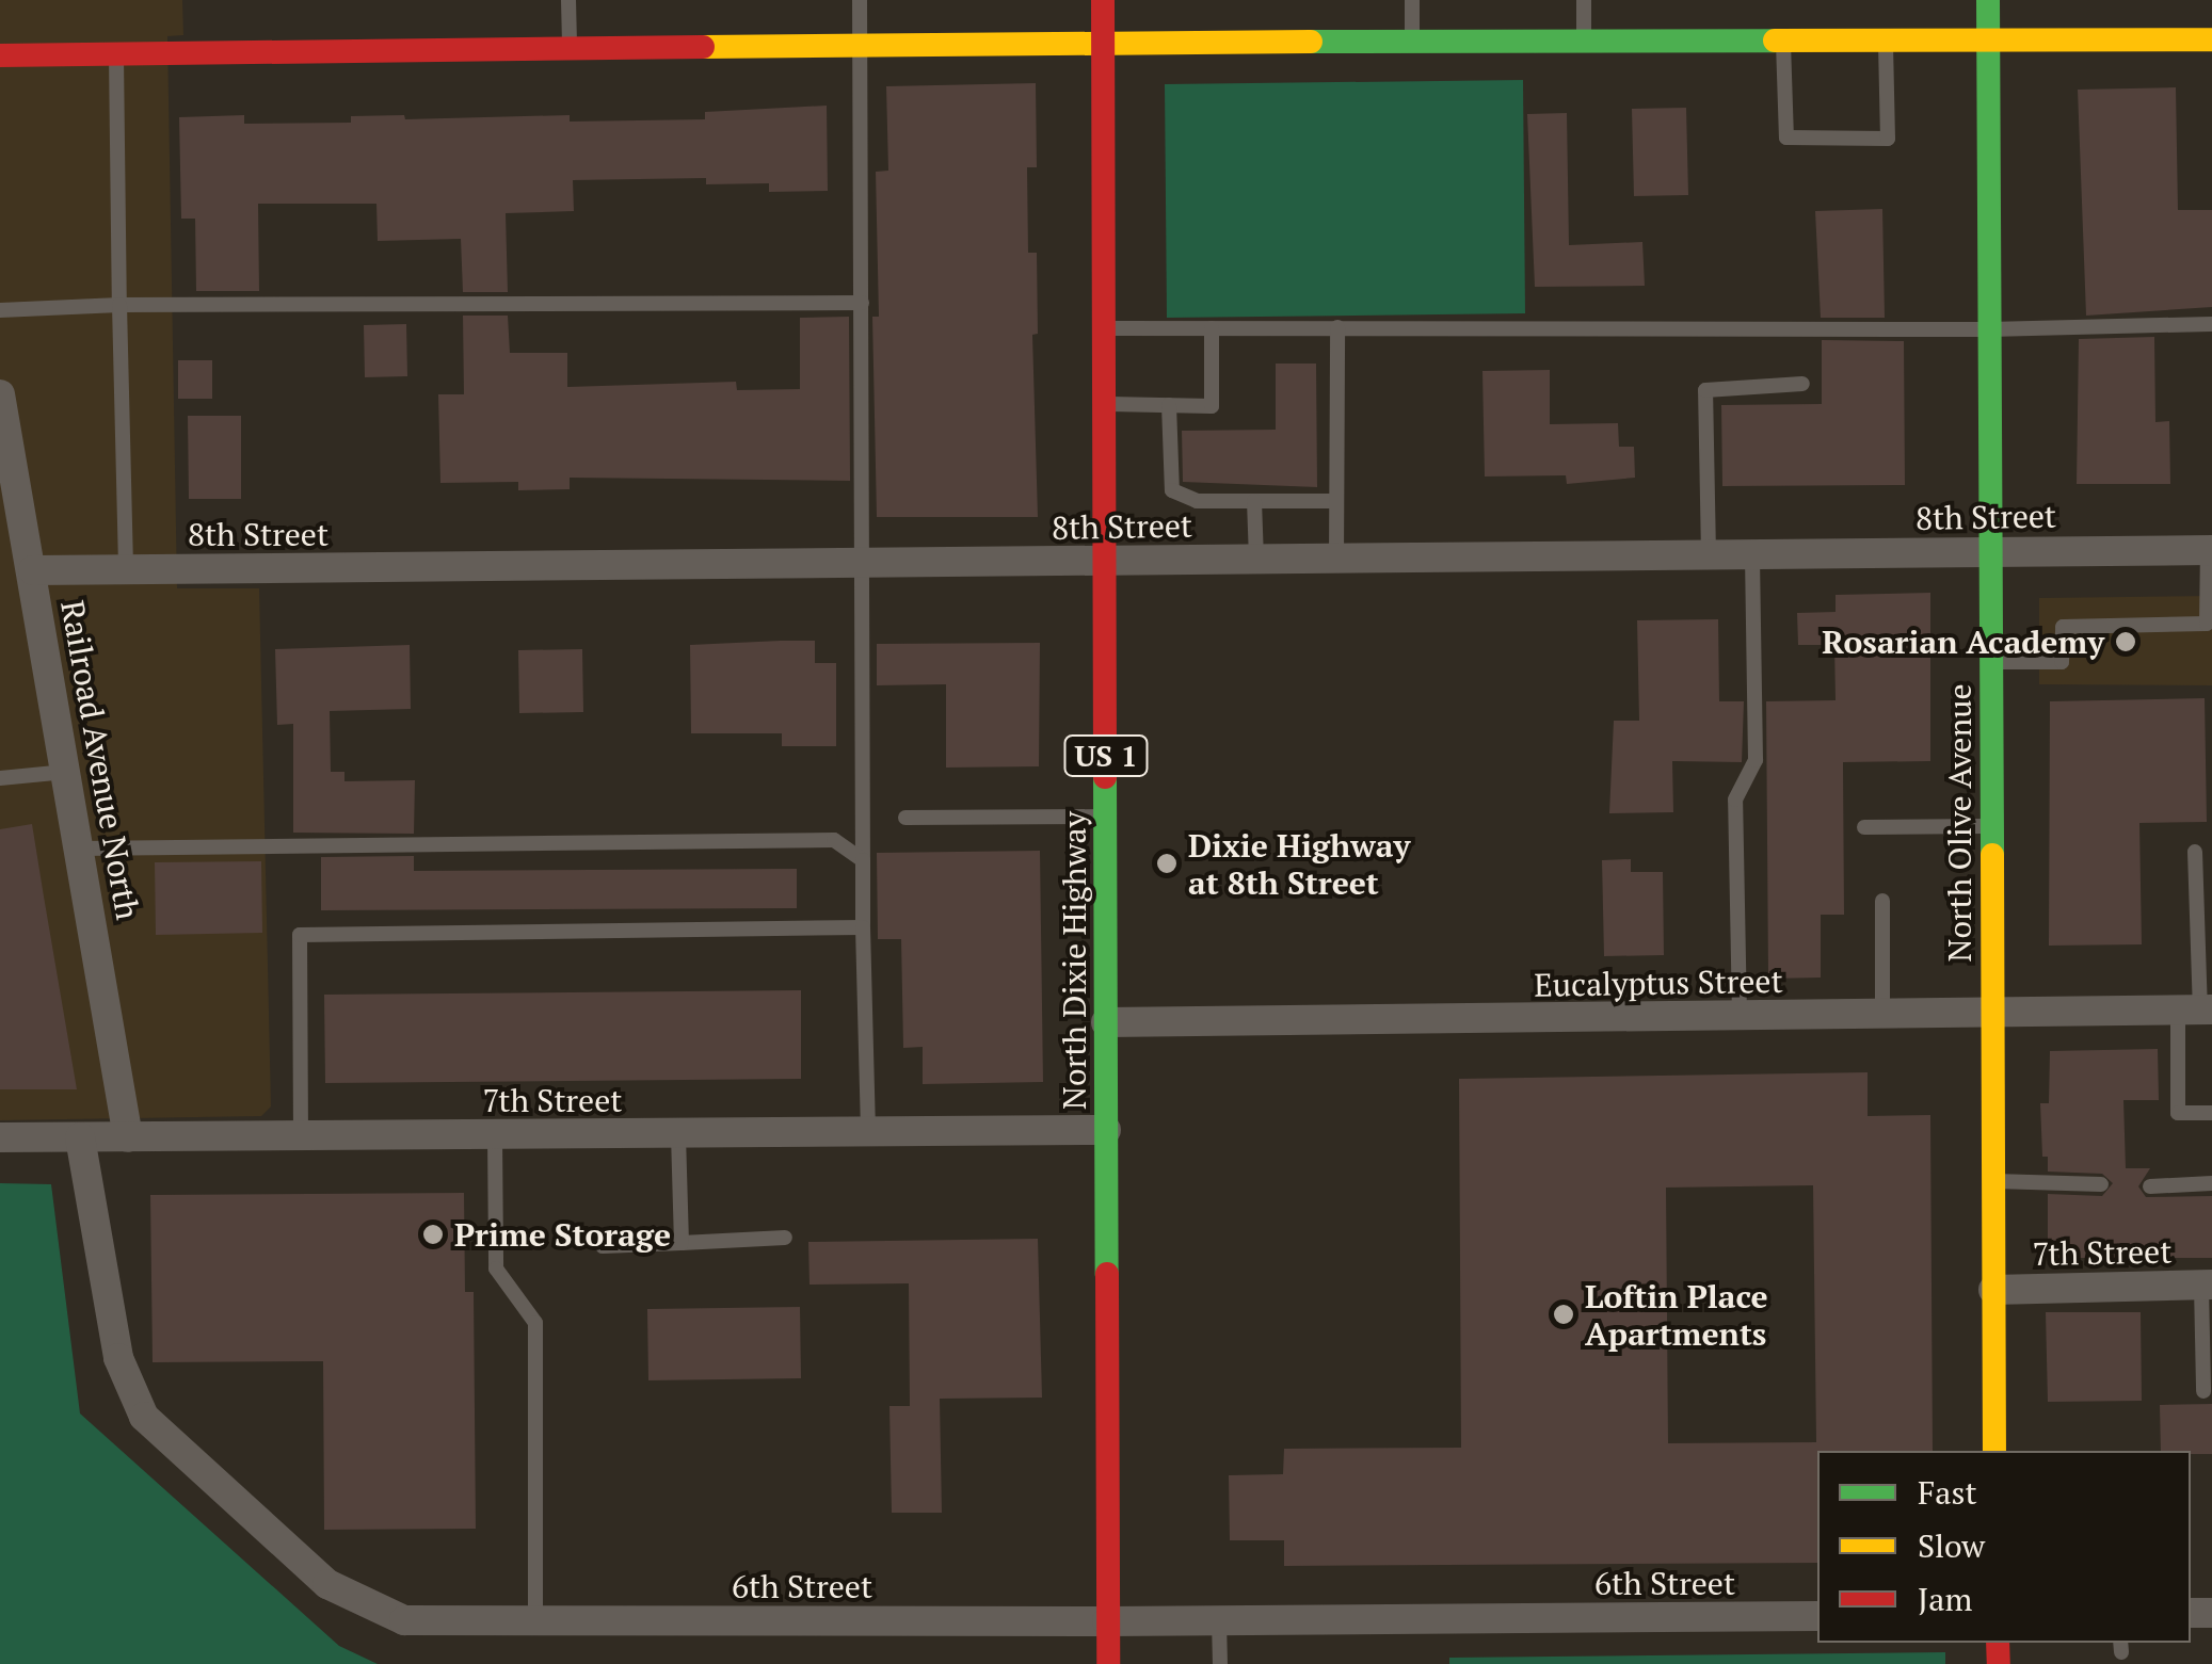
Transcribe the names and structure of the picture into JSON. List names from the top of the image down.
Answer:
{
  "streets": {
    "street": [
      "8th Street",
      "US 1",
      "Railroad Avenue North",
      "North Olive Avenue",
      "North Dixie Highway",
      "Eucalyptus Street",
      "7th Street",
      "6th Street"
    ]
  },
  "crossings": [
    ["8th Street", "Railroad Avenue North"],
    ["8th Street", "North Olive Avenue"],
    ["8th Street", "North Dixie Highway"],
    ["Railroad Avenue North", "7th Street"],
    ["North Olive Avenue", "Eucalyptus Street"],
    ["North Olive Avenue", "7th Street"],
    ["North Dixie Highway", "Eucalyptus Street"],
    ["North Dixie Highway", "7th Street"],
    ["North Dixie Highway", "6th Street"],
    ["7th Street", "6th Street"]
  ],
  "places": [
    "Rosarian Academy",
    "Dixie Highway at 8th Street",
    "Prime Storage",
    "Loftin Place Apartments"
  ],
  "legend": ["Fast", "Slow", "Jam"]
}
